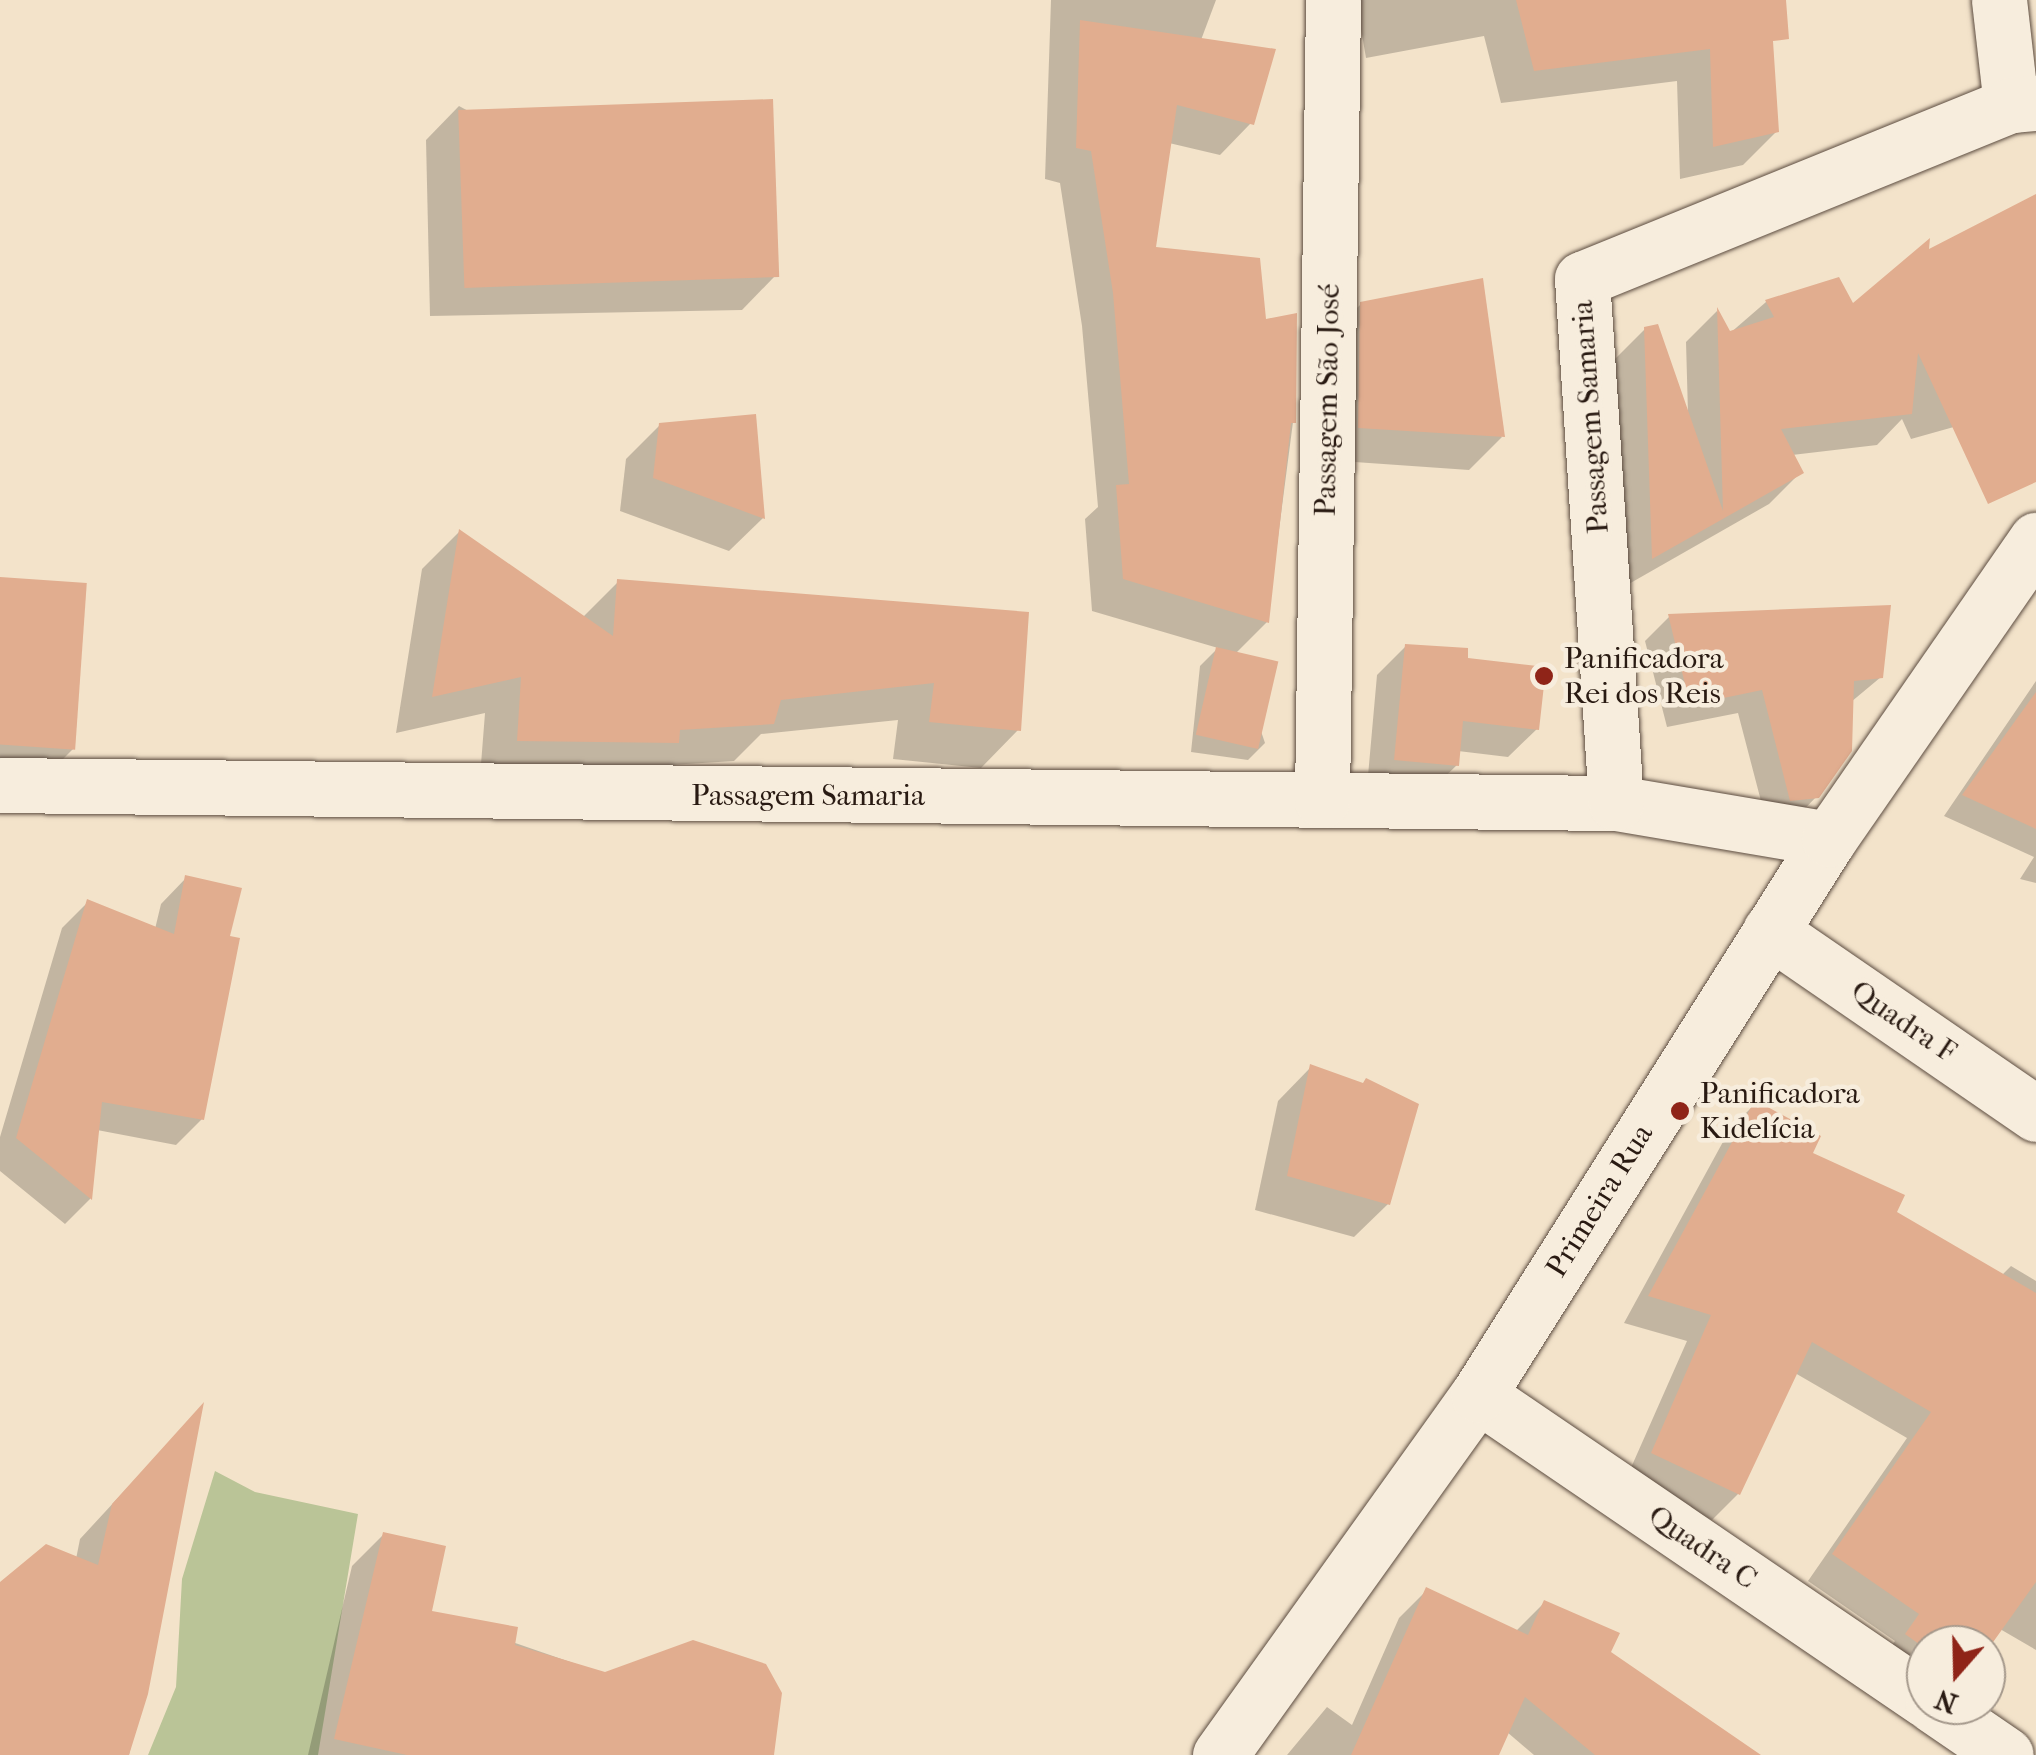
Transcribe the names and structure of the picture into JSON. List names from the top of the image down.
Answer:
{
  "streets": {
    "street": [
      "Passagem São José",
      "Passagem Samaria",
      "Quadra F",
      "Primeira Rua",
      "Quadra C"
    ]
  },
  "crossings": [
    ["Passagem São José", "Passagem Samaria"],
    ["Passagem Samaria", "Primeira Rua"],
    ["Quadra F", "Primeira Rua"],
    ["Primeira Rua", "Quadra C"]
  ],
  "places": ["Panificadora Rei dos Reis", "Panificadora Kidelícia"],
  "north": "bottom"
}
